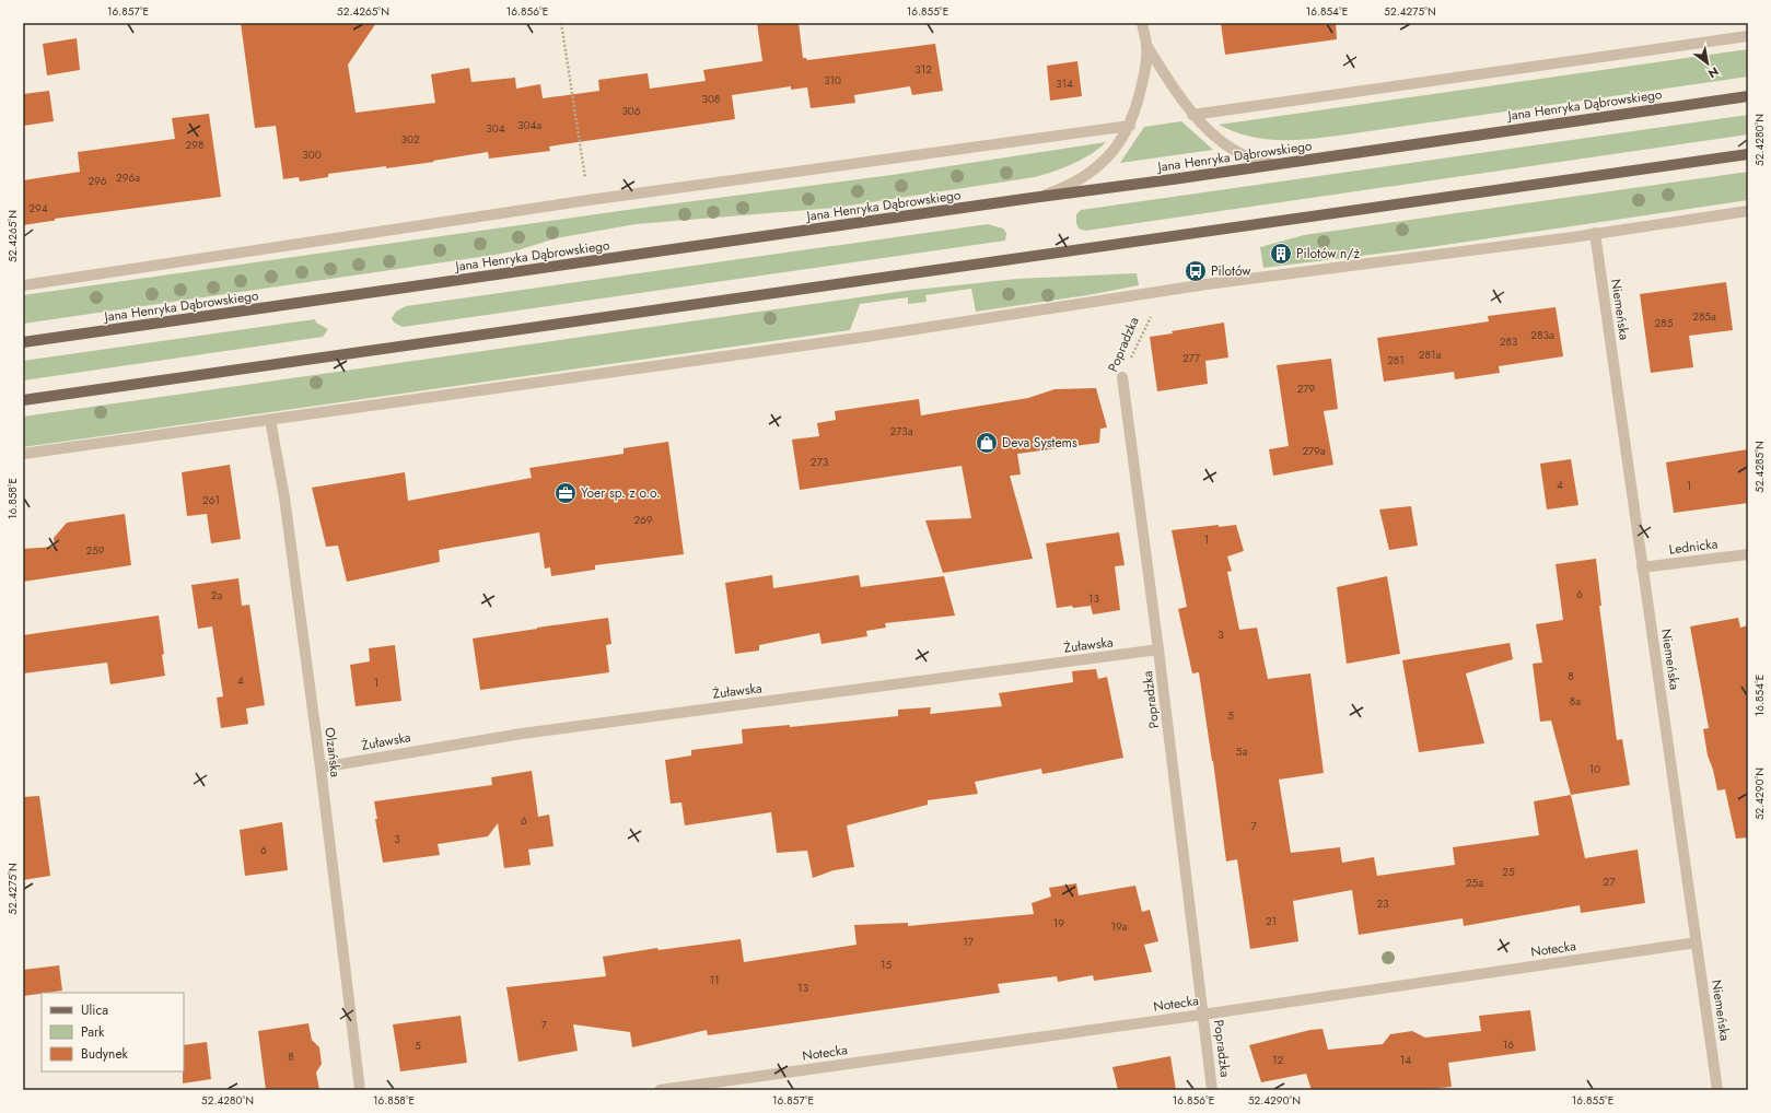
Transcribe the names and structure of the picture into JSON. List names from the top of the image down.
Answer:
{
  "streets": {
    "main road": ["Jana Henryka Dąbrowskiego"],
    "street": [
      "Niemeńska",
      "Popradzka",
      "Lednicka",
      "Żuławska",
      "Olzańska",
      "Notecka"
    ]
  },
  "crossings": [
    ["Niemeńska", "Lednicka"],
    ["Niemeńska", "Notecka"],
    ["Popradzka", "Żuławska"],
    ["Popradzka", "Notecka"],
    ["Żuławska", "Olzańska"]
  ],
  "places": {
    "building": ["Pilotów n/ż"],
    "bus stop": ["Pilotów"],
    "shop": ["Deva Systems"],
    "office": ["Yoer sp. z o.o."]
  },
  "house_numbers": [
    "312",
    "310",
    "314",
    "308",
    "306",
    "304a",
    "304",
    "302",
    "298",
    "300",
    "296a",
    "296",
    "294",
    "285a",
    "285",
    "283a",
    "283",
    "281a",
    "277",
    "281",
    "279",
    "273a",
    "279a",
    "273",
    "4",
    "1",
    "261",
    "269",
    "1",
    "259",
    "6",
    "2a",
    "13",
    "3",
    "8",
    "4",
    "1",
    "8a",
    "5",
    "5a",
    "10",
    "6",
    "7",
    "3",
    "6",
    "25",
    "27",
    "25a",
    "23",
    "21",
    "19",
    "19a",
    "17",
    "15",
    "11",
    "13",
    "7",
    "16",
    "5",
    "8",
    "12",
    "14"
  ],
  "legend": ["Ulica", "Park", "Budynek"],
  "north": "bottom right",
  "coordinates": [
    "16.857°E",
    "52.4265°N",
    "16.856°E",
    "16.855°E",
    "16.854°E",
    "52.4275°N",
    "52.4280°N",
    "52.4285°N",
    "16.858°E",
    "52.4290°N"
  ]
}
